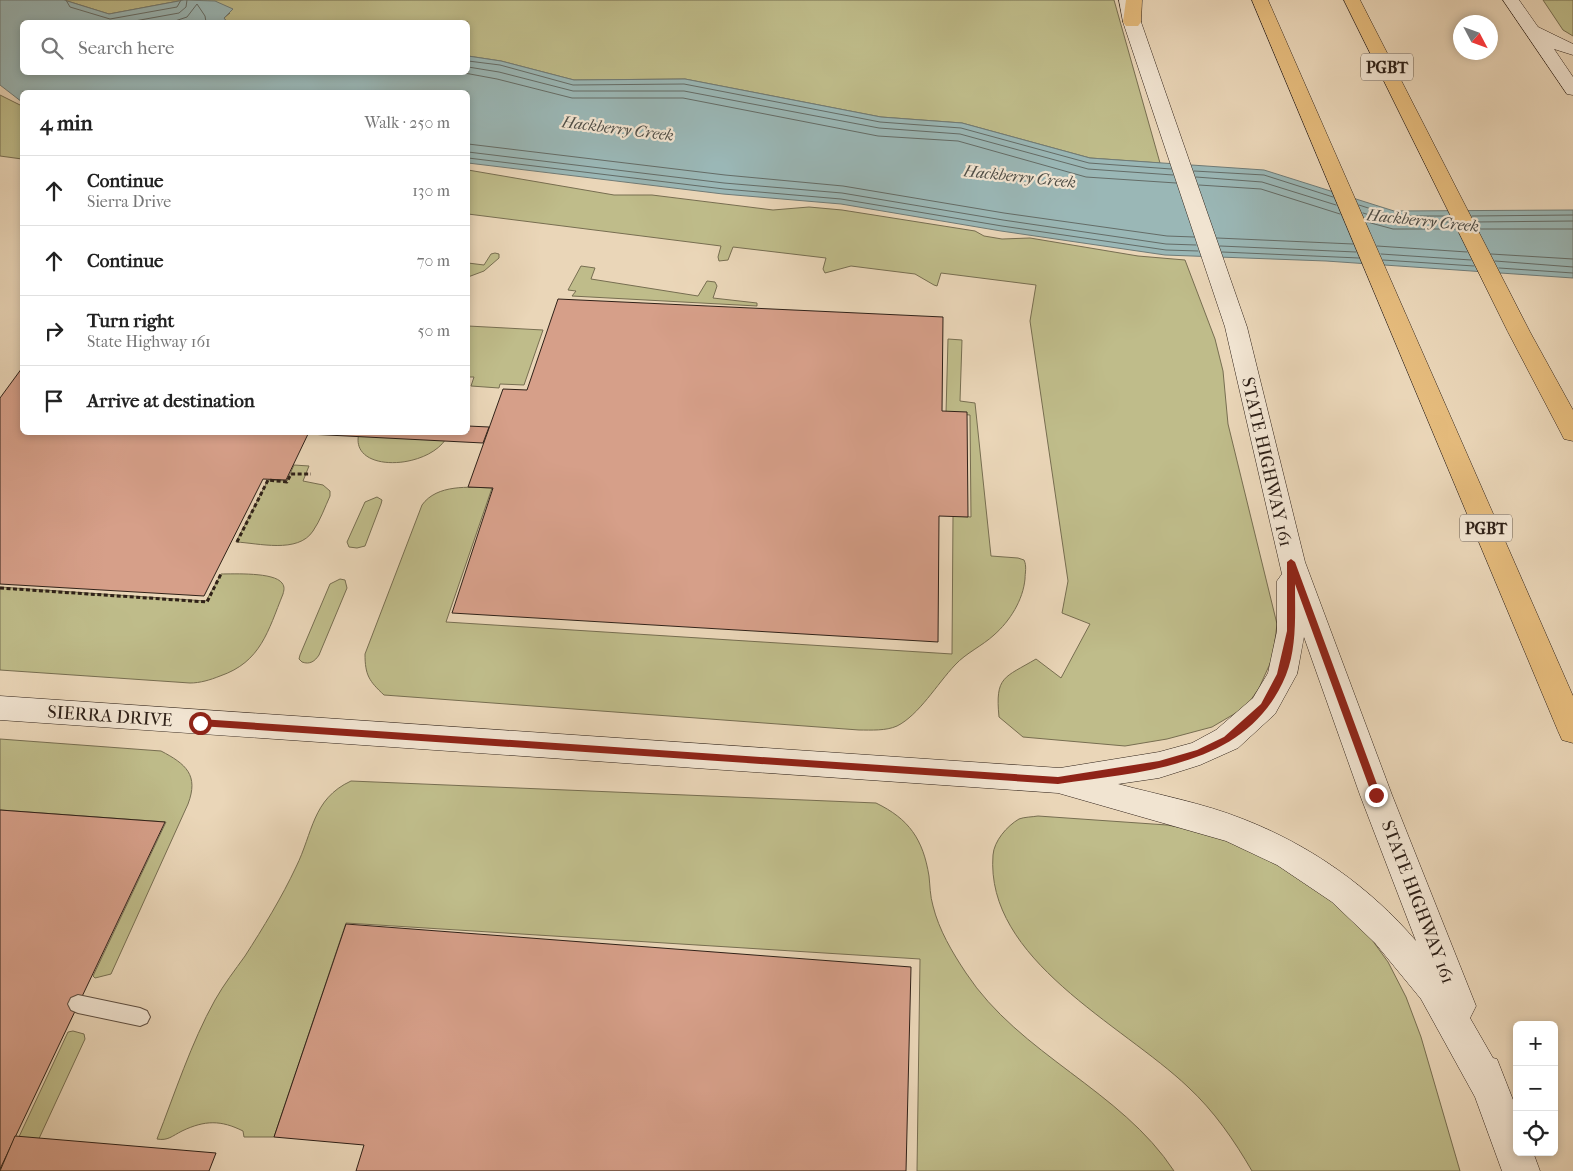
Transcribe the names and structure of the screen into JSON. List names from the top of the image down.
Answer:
{
  "streets": {
    "highway": ["PGBT"],
    "main road": ["STATE HIGHWAY 161", "SIERRA DRIVE"]
  },
  "water": ["Hackberry Creek"],
  "north": "bottom right",
  "page": {
    "search": "Search here",
    "heading": ["4 min", "Walk · 250 m"],
    "list": [
      ["Continue", "Sierra Drive", "130 m"],
      ["Continue", "70 m"],
      ["Turn right", "State Highway 161", "50 m"],
      "Arrive at destination"
    ],
    "map_buttons": ["+", "−"]
  }
}
